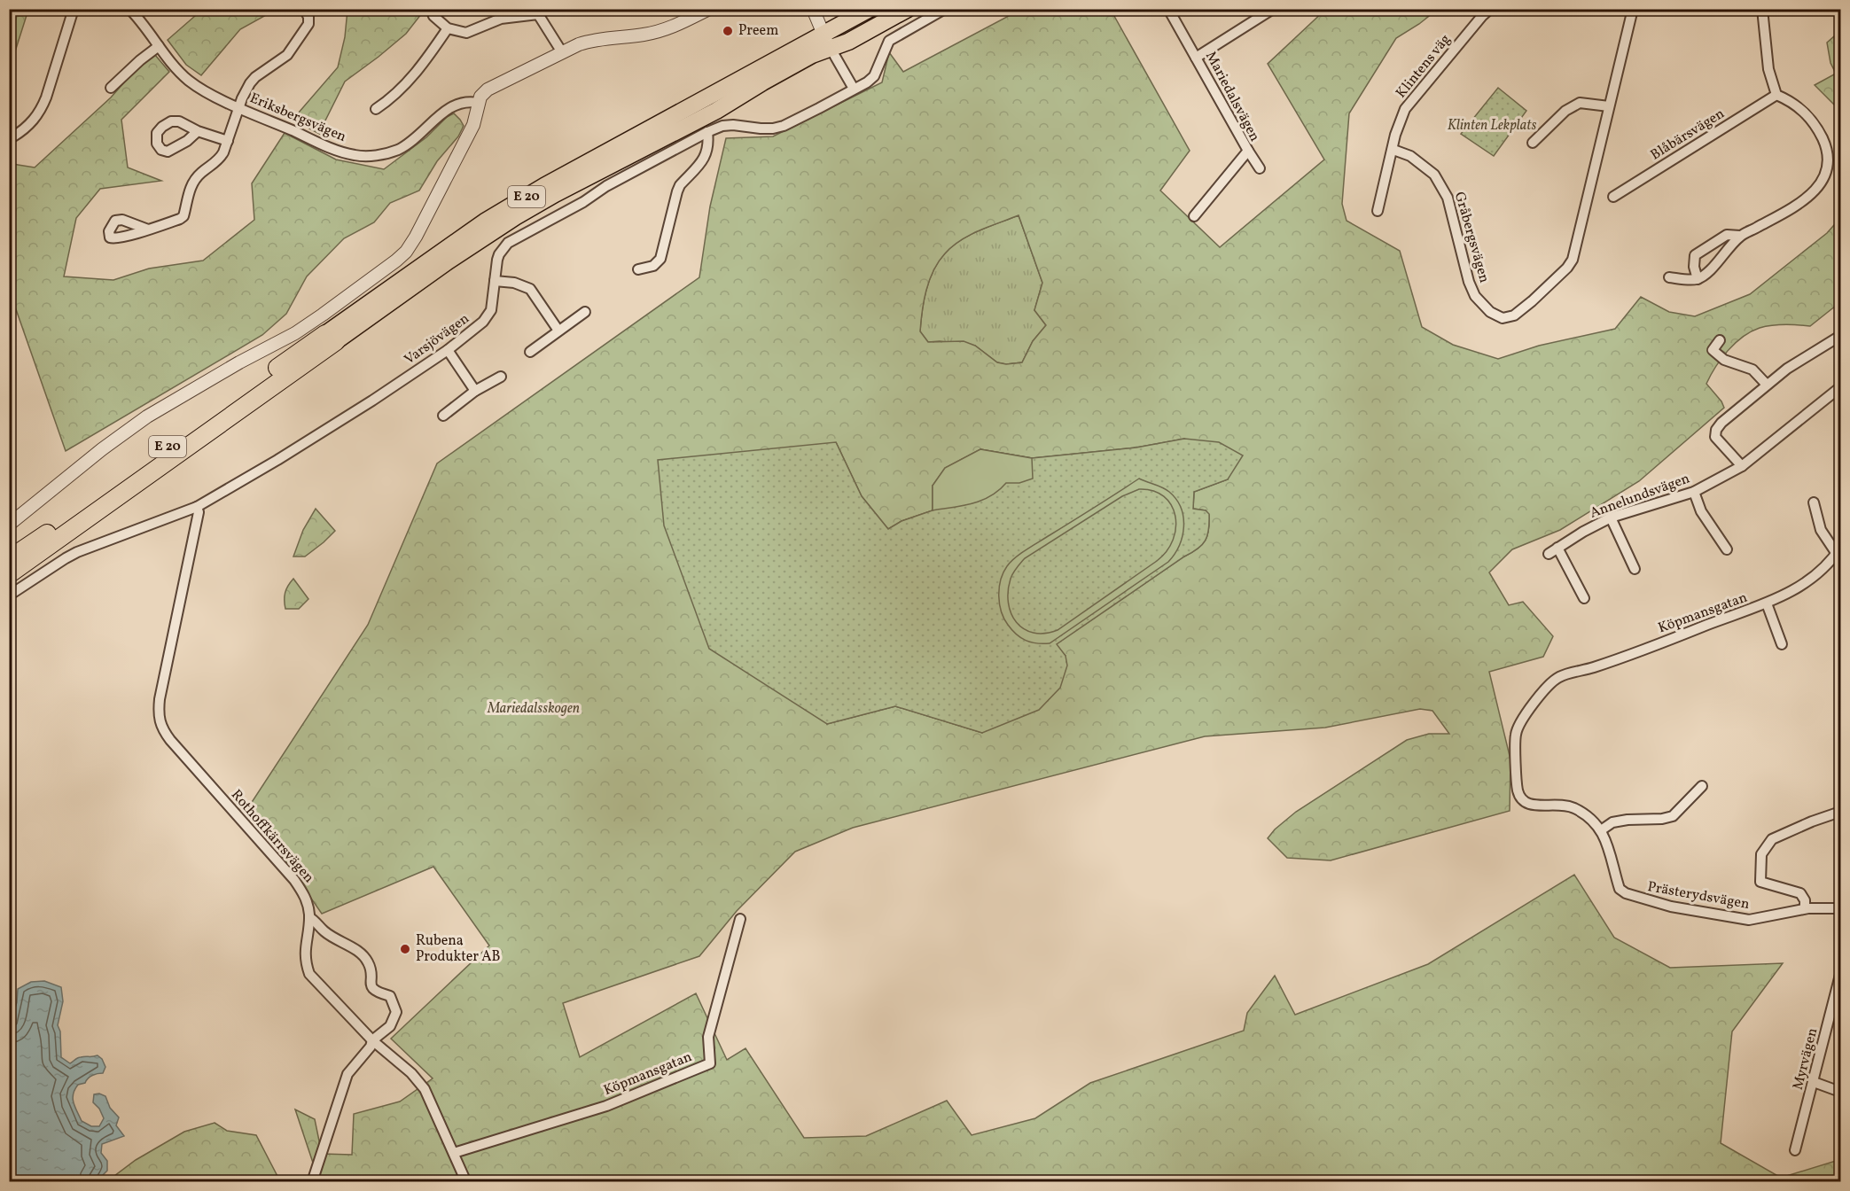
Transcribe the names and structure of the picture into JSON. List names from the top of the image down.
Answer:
{
  "streets": {
    "highway": ["E 20"],
    "street": [
      "Klintens väg",
      "Mariedalsvägen",
      "Eriksbergsvägen",
      "Blåbärsvägen",
      "Gråbergsvägen",
      "Varsjövägen",
      "Annelundsvägen",
      "Köpmansgatan",
      "Rothoffkärrsvägen",
      "Prästerydsvägen",
      "Myrvägen"
    ]
  },
  "crossings": [
    ["Klintens väg", "Gråbergsvägen"],
    ["Varsjövägen", "Rothoffkärrsvägen"],
    ["Köpmansgatan", "Rothoffkärrsvägen"],
    ["Köpmansgatan", "Prästerydsvägen"]
  ],
  "parks": ["Klinten Lekplats", "Mariedalsskogen"],
  "places": ["Preem", "Rubena Produkter AB"]
}
